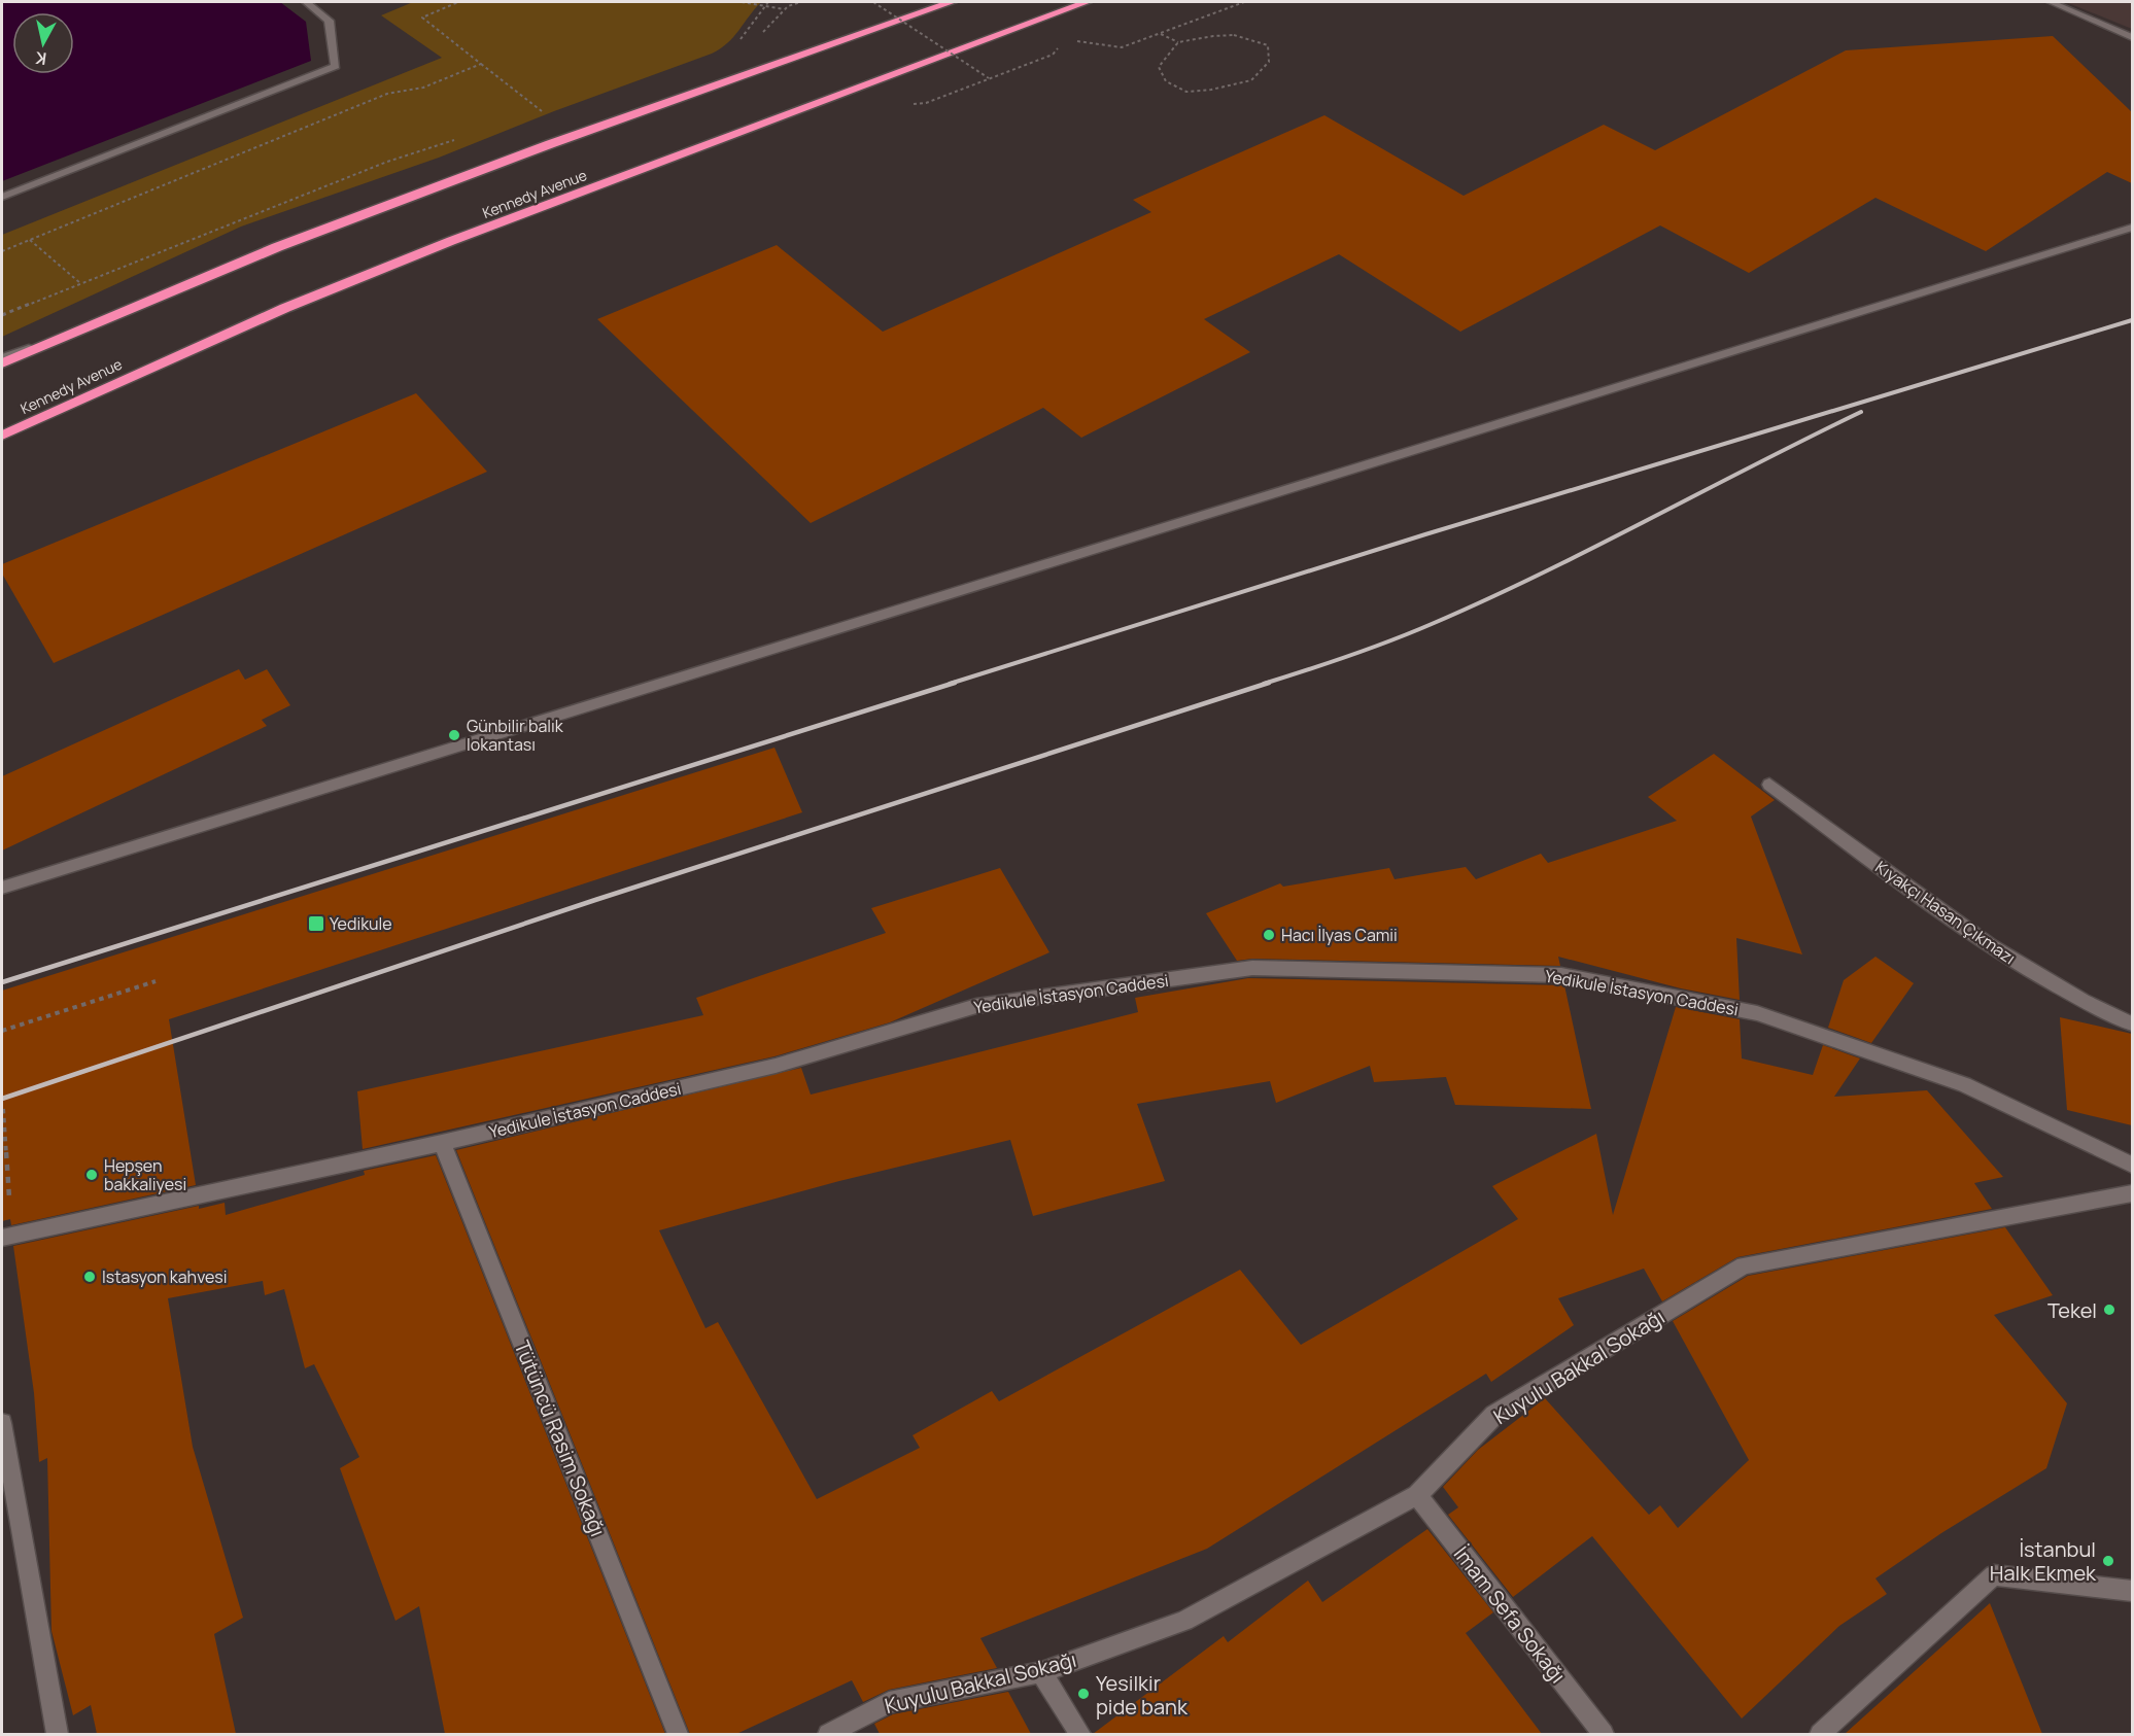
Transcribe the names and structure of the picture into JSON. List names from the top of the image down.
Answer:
{
  "streets": {
    "highway": ["Kennedy Avenue"],
    "street": [
      "Kıyakçı Hasan Çıkmazı",
      "Yedikule İstasyon Caddesi",
      "Kuyulu Bakkal Sokağı",
      "Tütüncü Rasim Sokağı",
      "İmam Sefa Sokağı"
    ]
  },
  "crossings": [
    ["Yedikule İstasyon Caddesi", "Tütüncü Rasim Sokağı"],
    ["Kuyulu Bakkal Sokağı", "İmam Sefa Sokağı"]
  ],
  "places": {
    "other": [
      "Günbilir balık lokantası",
      "Hacı İlyas Camii",
      "Hepşen bakkaliyesi",
      "Istasyon kahvesi",
      "Tekel",
      "İstanbul Halk Ekmek",
      "Yesilkir pide bank"
    ],
    "transit": ["Yedikule"]
  },
  "north": "bottom"
}
